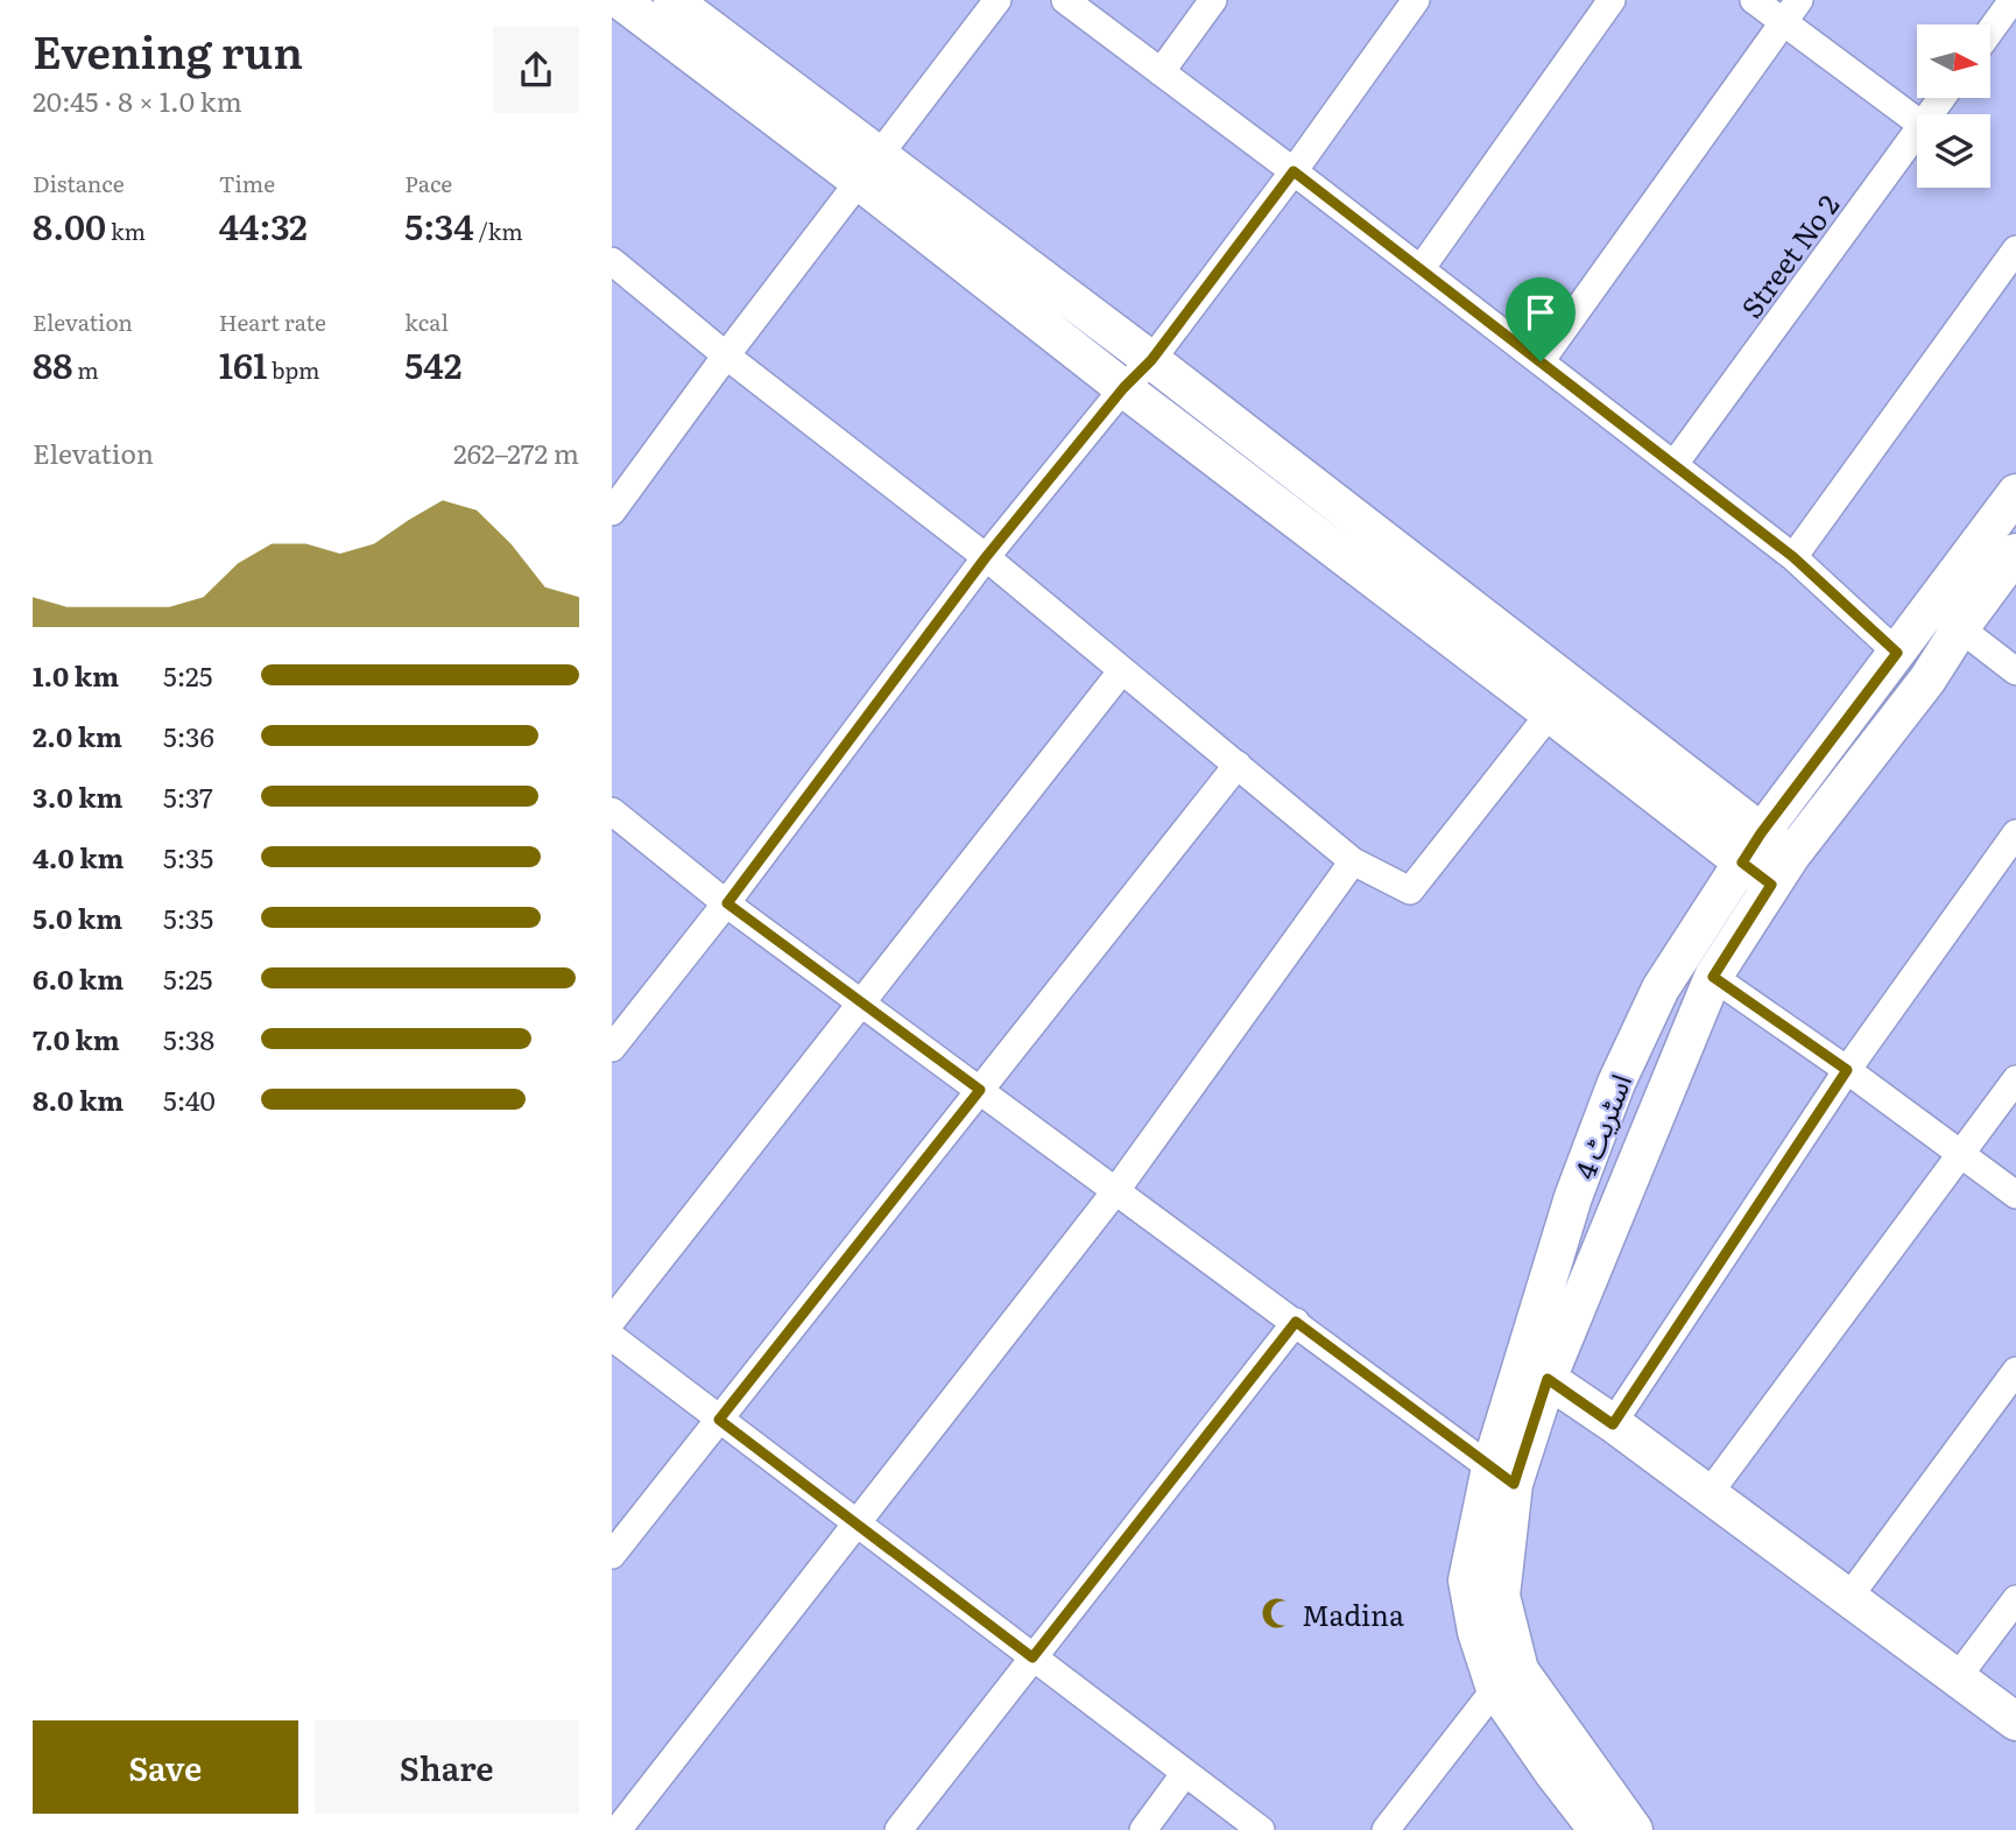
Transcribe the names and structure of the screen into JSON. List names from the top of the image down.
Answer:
{
  "streets": {
    "main road": ["اسٹریٹ 4"],
    "street": ["Street No 2"]
  },
  "places": {
    "mosque": ["Madina"]
  },
  "north": "right",
  "page": {
    "heading": ["Evening run", "20:45 · 8 × 1.0 km"],
    "stats": [
      ["Distance", "8.00 km"],
      ["Time", "44:32"],
      ["Pace", "5:34 /km"],
      ["Elevation", "88 m"],
      ["Heart rate", "161 bpm"],
      ["kcal", "542"]
    ],
    "chart": ["Elevation", "262–272 m"],
    "list": [
      {
        "name": "1.0 km",
        "note": "5:25"
      },
      {
        "name": "2.0 km",
        "note": "5:36"
      },
      {
        "name": "3.0 km",
        "note": "5:37"
      },
      {
        "name": "4.0 km",
        "note": "5:35"
      },
      {
        "name": "5.0 km",
        "note": "5:35"
      },
      {
        "name": "6.0 km",
        "note": "5:25"
      },
      {
        "name": "7.0 km",
        "note": "5:38"
      },
      {
        "name": "8.0 km",
        "note": "5:40"
      }
    ],
    "buttons": ["Save", "Share"]
  }
}
